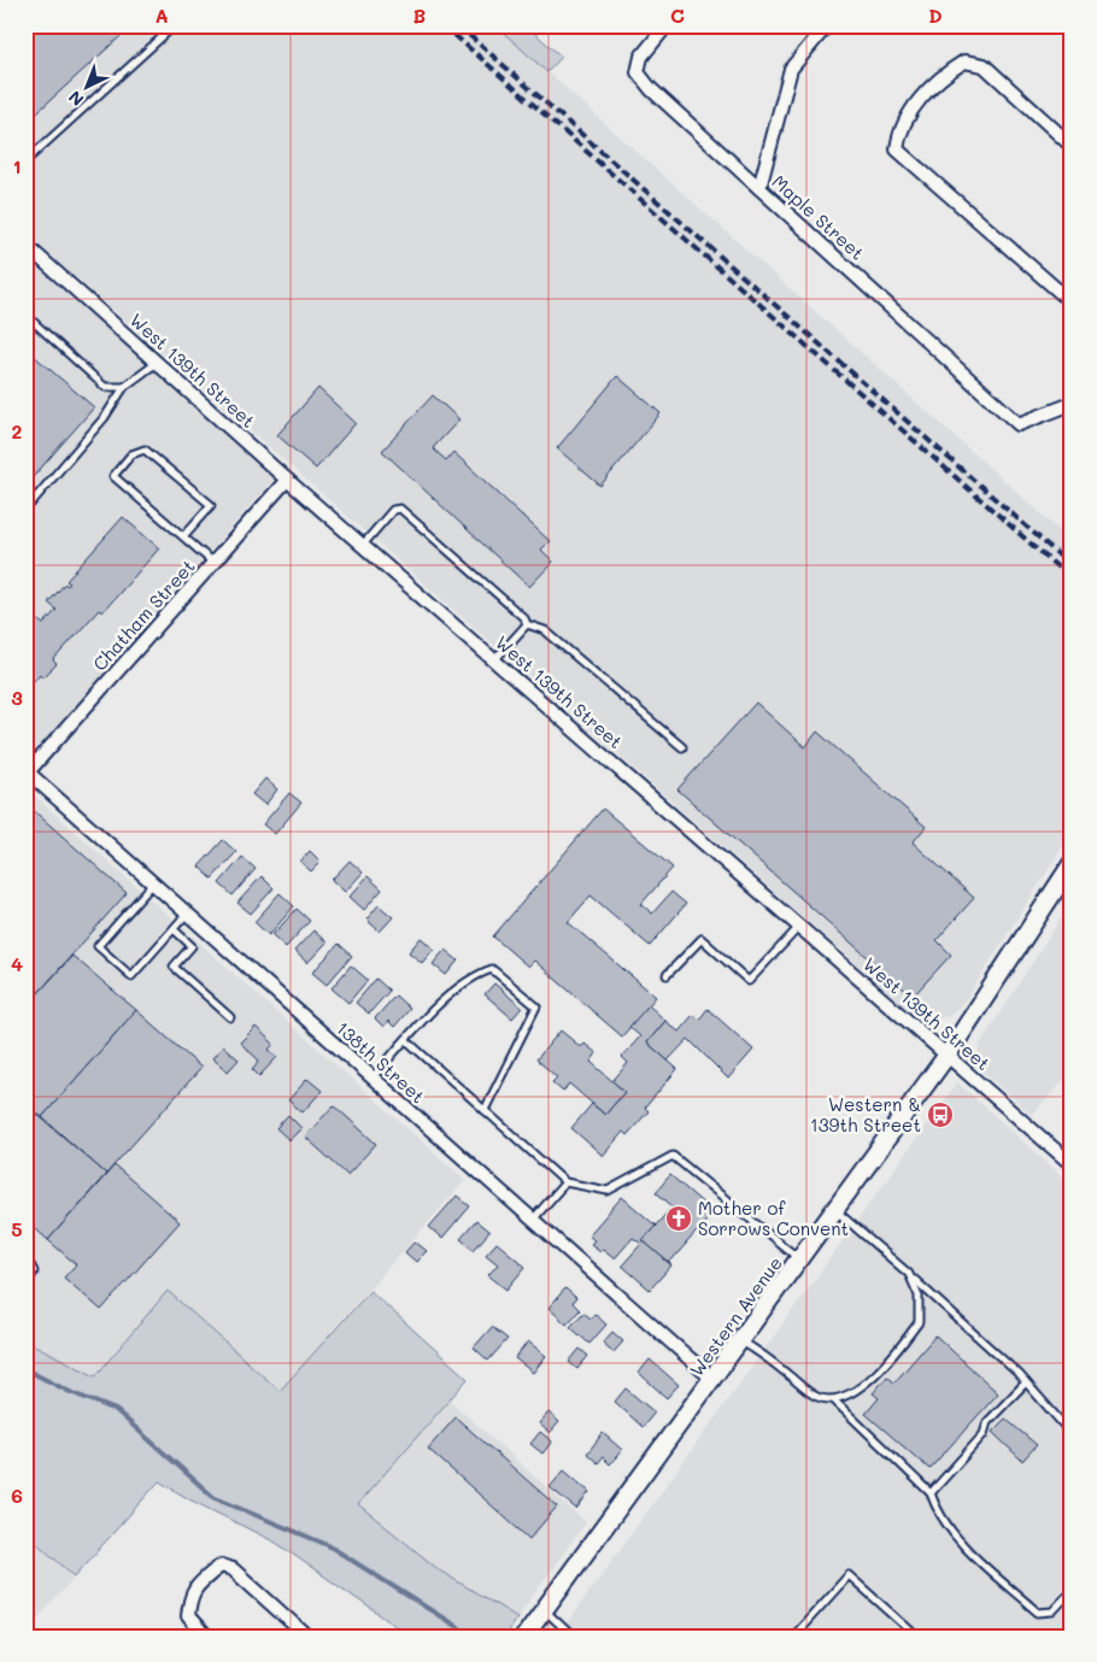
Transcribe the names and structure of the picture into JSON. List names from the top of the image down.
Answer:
{
  "streets": {
    "main road": ["Western Avenue"],
    "street": [
      "Maple Street",
      "West 139th Street",
      "Chatham Street",
      "138th Street"
    ]
  },
  "crossings": [
    ["West 139th Street", "Chatham Street"],
    ["West 139th Street", "Western Avenue"],
    ["Chatham Street", "138th Street"],
    ["138th Street", "Western Avenue"]
  ],
  "places": {
    "bus stop": ["Western & 139th Street"],
    "church": ["Mother of Sorrows Convent"]
  },
  "north": "bottom left",
  "grid": {
    "columns": [
      "A",
      "B",
      "C",
      "D"
    ],
    "rows": [
      "1",
      "2",
      "3",
      "4",
      "5",
      "6"
    ]
  }
}
